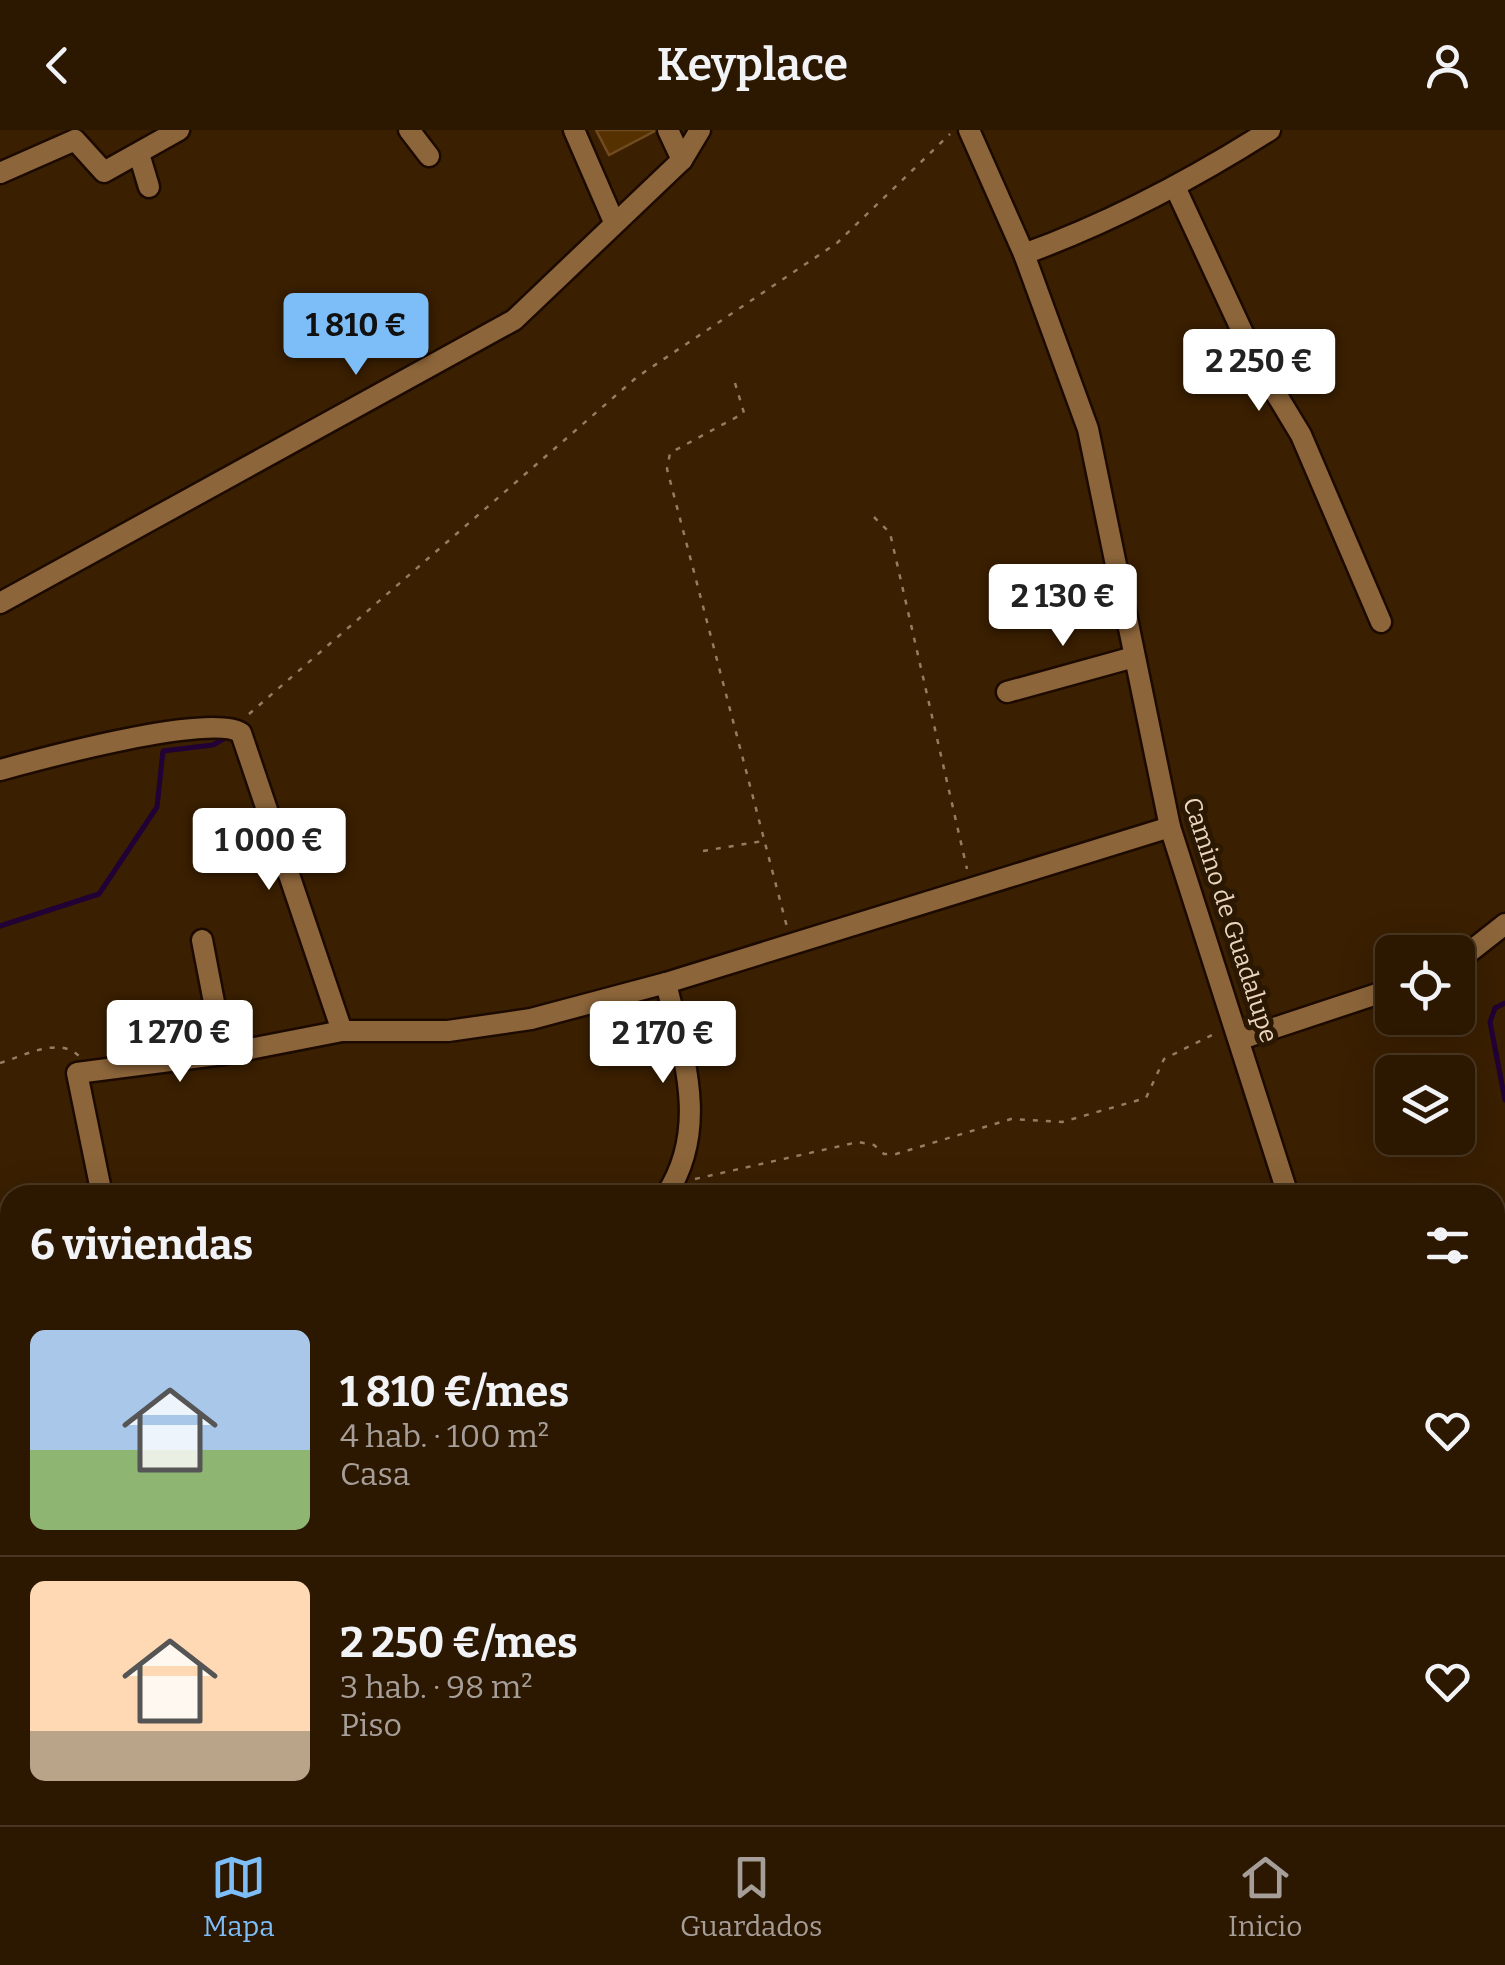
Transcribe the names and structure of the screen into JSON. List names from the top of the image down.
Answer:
{
  "streets": {
    "street": ["Camino de Guadalupe"]
  },
  "page": {
    "header": "Keyplace",
    "price": [
      "1 810 €",
      "2 250 €",
      "2 130 €",
      "1 000 €",
      "1 270 €",
      "2 170 €"
    ],
    "heading": "6 viviendas",
    "list": [
      {
        "name": "1 810 €/mes",
        "note": "4 hab. · 100 m² · Casa"
      },
      {
        "name": "2 250 €/mes",
        "note": "3 hab. · 98 m² · Piso"
      }
    ],
    "tabs": ["Mapa", "Guardados", "Inicio"]
  }
}
